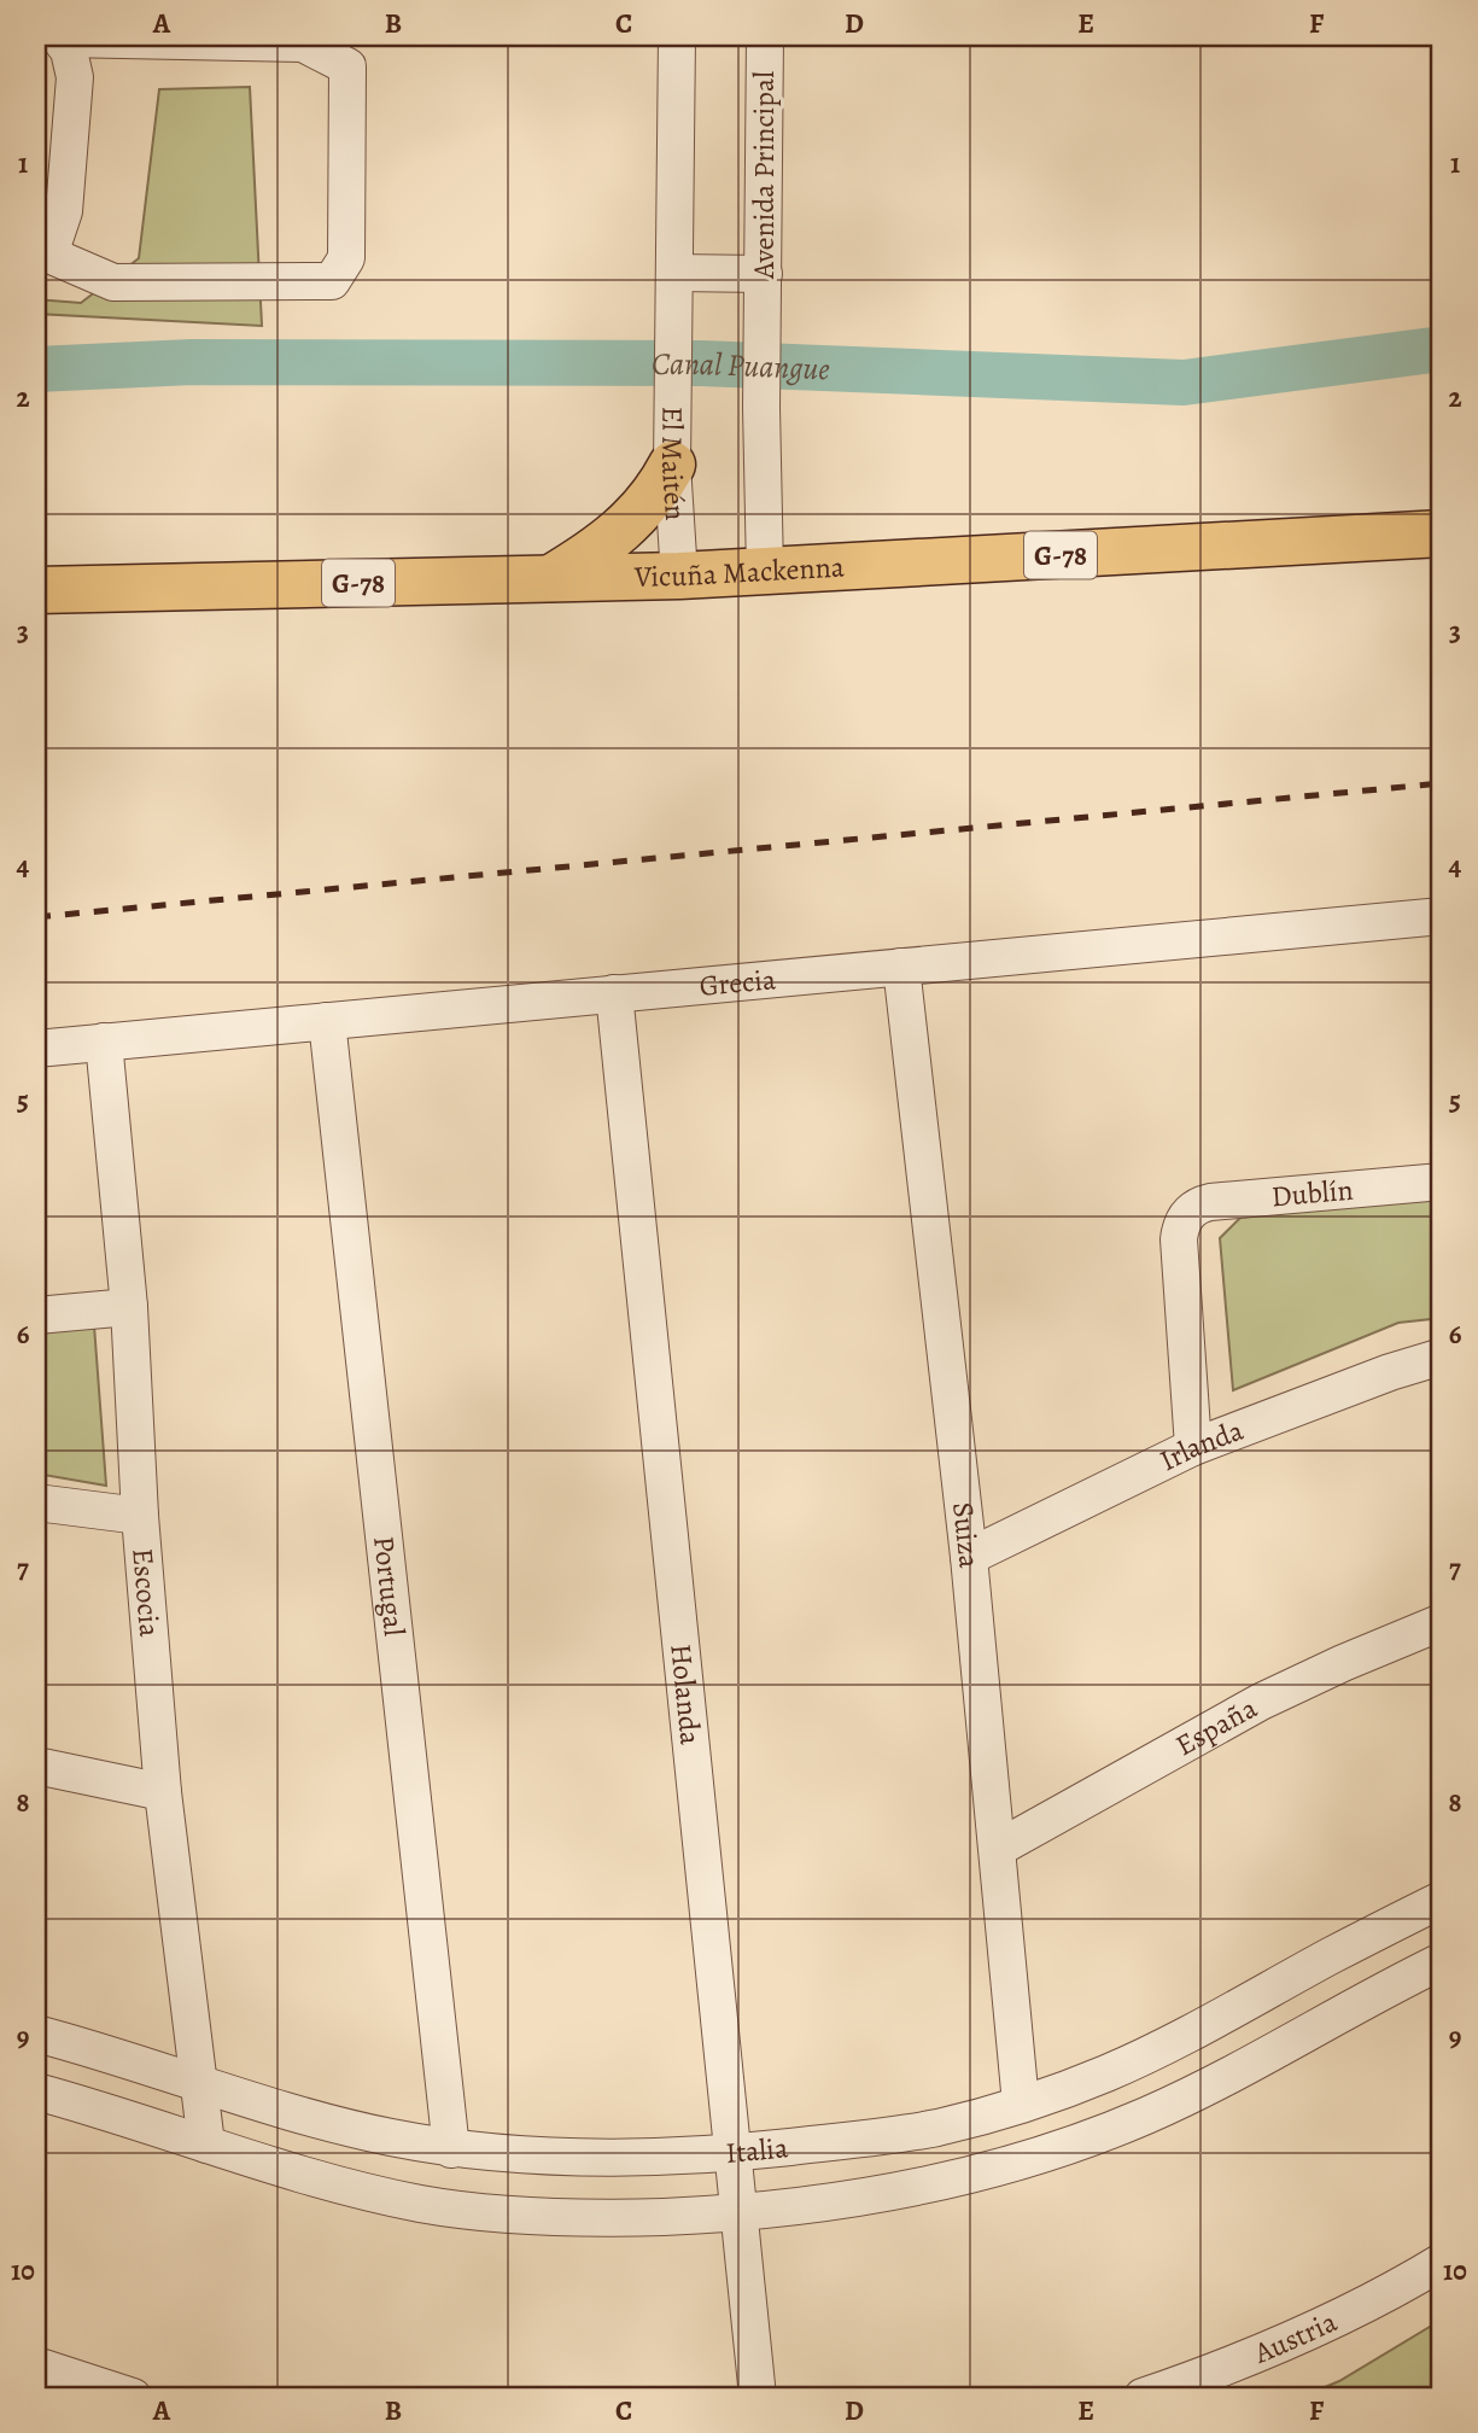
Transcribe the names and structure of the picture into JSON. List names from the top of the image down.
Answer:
{
  "streets": {
    "main road": ["G-78", "Vicuña Mackenna"],
    "street": [
      "Avenida Principal",
      "El Maitén",
      "Grecia",
      "Dublín",
      "Irlanda",
      "Suiza",
      "Portugal",
      "Escocia",
      "Holanda",
      "España",
      "Italia",
      "Austria"
    ]
  },
  "crossings": [
    ["Avenida Principal", "Vicuña Mackenna"],
    ["El Maitén", "Vicuña Mackenna"],
    ["Grecia", "Suiza"],
    ["Grecia", "Portugal"],
    ["Grecia", "Escocia"],
    ["Grecia", "Holanda"],
    ["Dublín", "Irlanda"],
    ["Irlanda", "Suiza"],
    ["Suiza", "España"],
    ["Suiza", "Italia"],
    ["Portugal", "Italia"],
    ["Escocia", "Italia"],
    ["Holanda", "Italia"]
  ],
  "water": ["Canal Puangue"],
  "grid": {
    "columns": [
      "A",
      "B",
      "C",
      "D",
      "E",
      "F"
    ],
    "rows": [
      "1",
      "2",
      "3",
      "4",
      "5",
      "6",
      "7",
      "8",
      "9",
      "10"
    ]
  }
}
